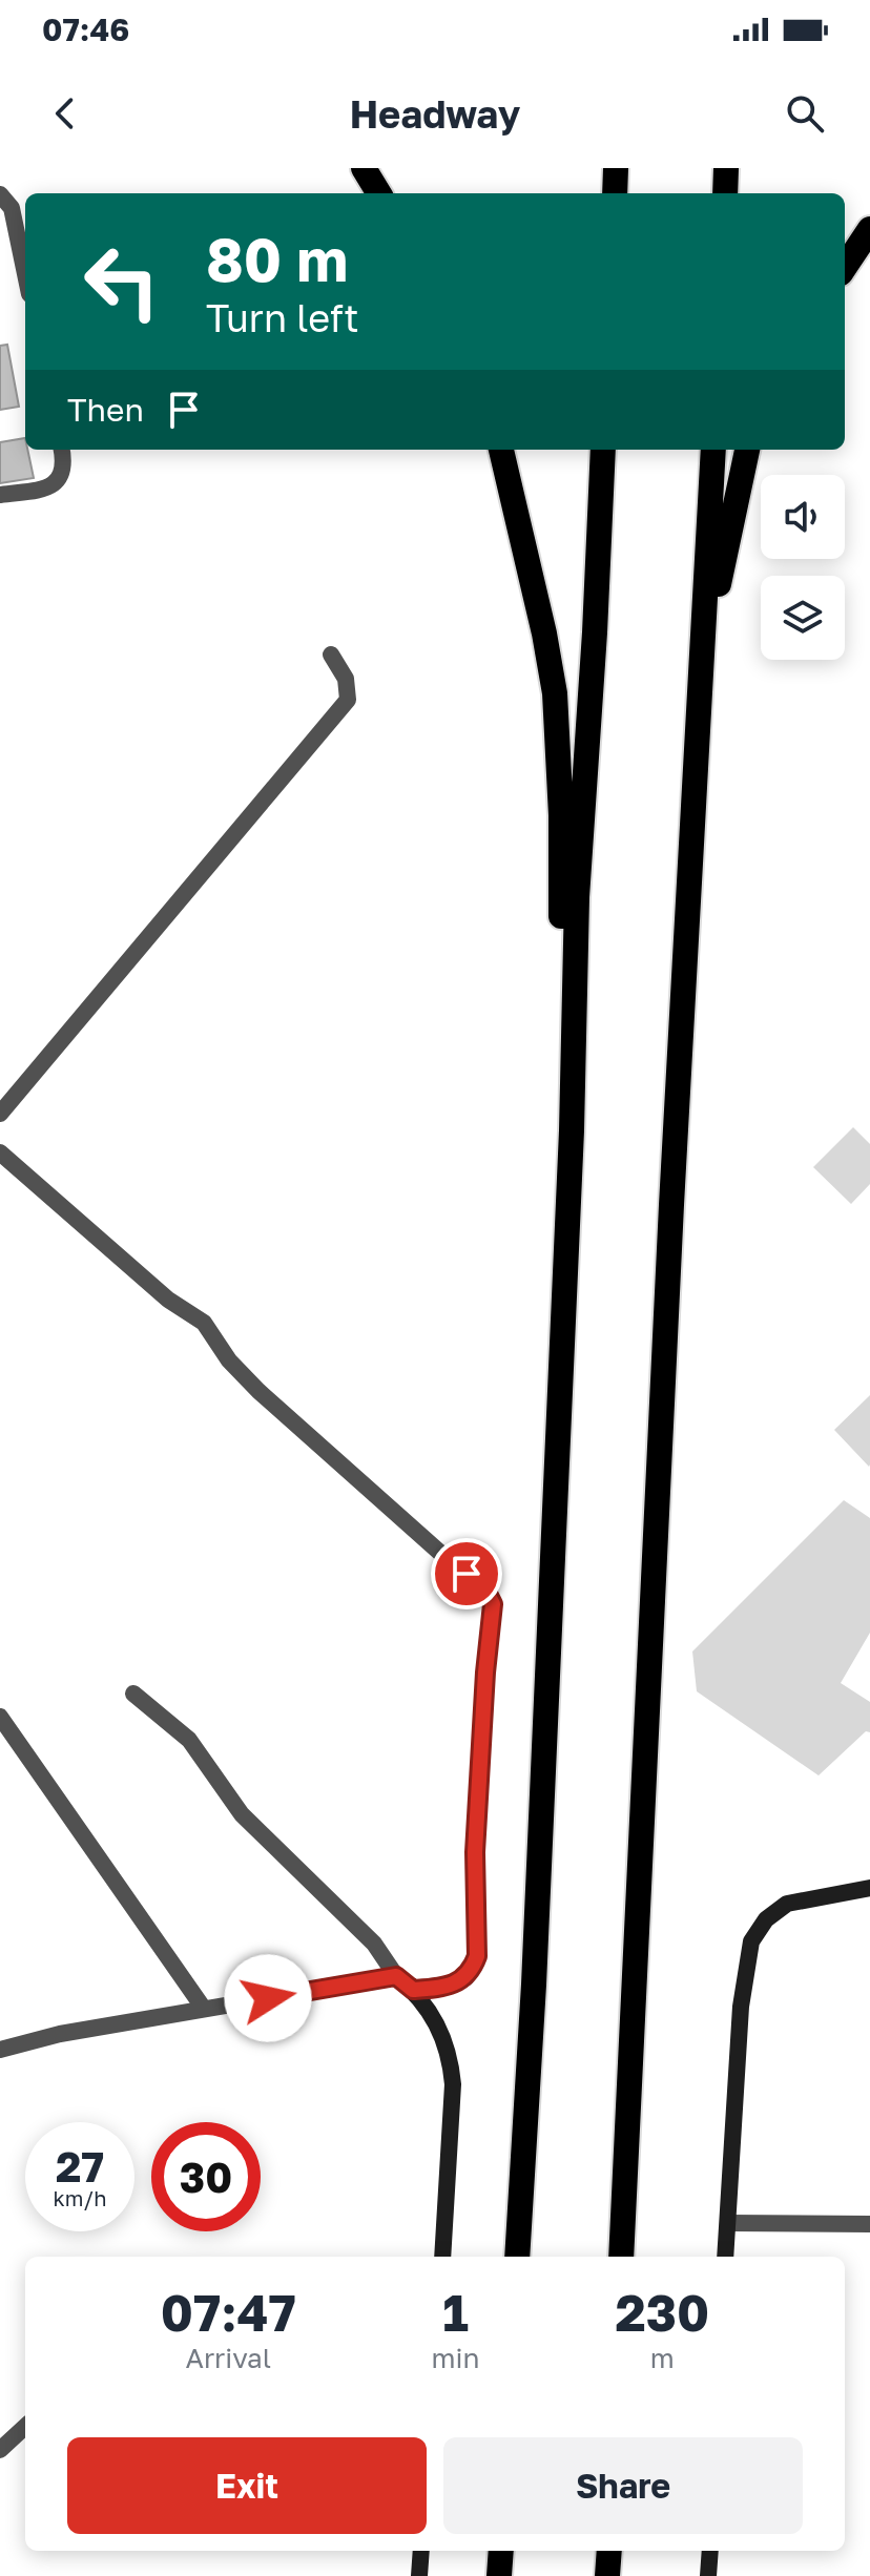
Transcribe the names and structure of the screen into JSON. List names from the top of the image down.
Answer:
{
  "page": {
    "status": "07:46",
    "header": "Headway",
    "turn": ["80 m", "Turn left"],
    "then": "Then",
    "speed": "27 km/h",
    "limit": "30",
    "eta": [
      "07:47",
      "Arrival",
      "1",
      "min",
      "230",
      "m"
    ],
    "buttons": ["Exit", "Share"]
  }
}
